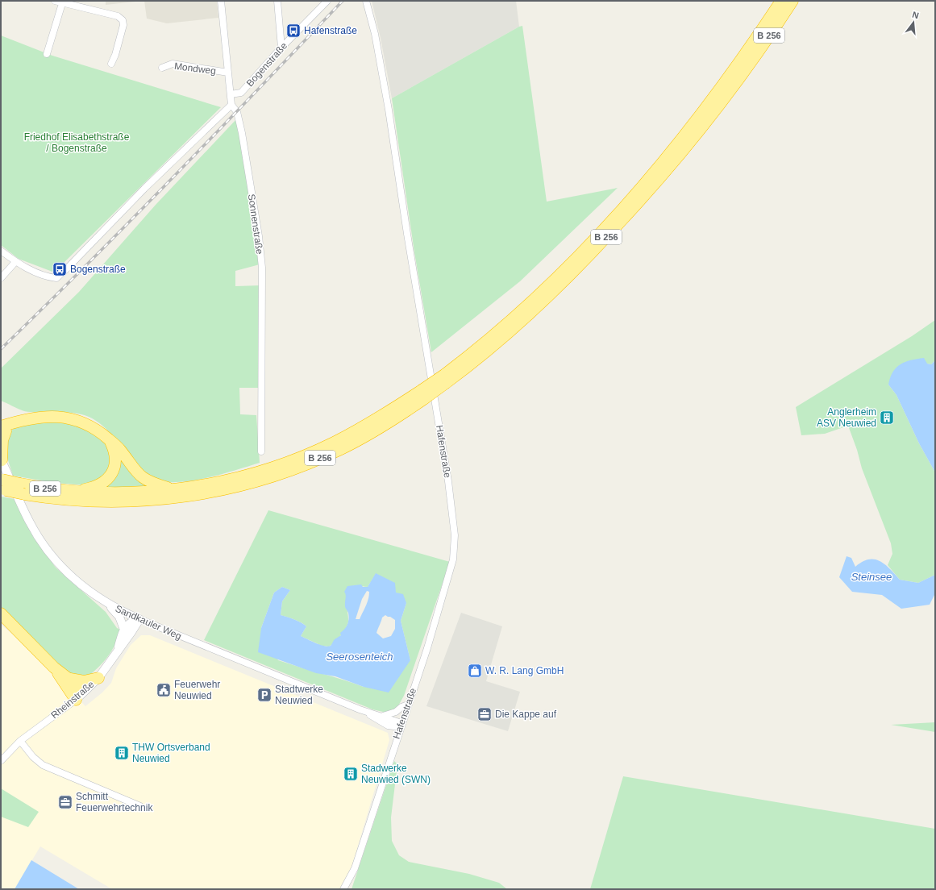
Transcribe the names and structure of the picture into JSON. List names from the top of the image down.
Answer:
{
  "streets": {
    "highway": ["B 256"],
    "street": [
      "Bogenstraße",
      "Mondweg",
      "Sonnenstraße",
      "Hafenstraße",
      "Sandkauler Weg",
      "Rheinstraße"
    ]
  },
  "crossings": [
    ["Bogenstraße", "Sonnenstraße"],
    ["Mondweg", "Sonnenstraße"],
    ["Hafenstraße", "Sandkauler Weg"],
    ["Sandkauler Weg", "Rheinstraße"]
  ],
  "water": ["Steinsee", "Seerosenteich"],
  "parks": ["Friedhof Elisabethstraße / Bogenstraße"],
  "places": {
    "bus stop": ["Hafenstraße", "Bogenstraße"],
    "building": ["Anglerheim ASV Neuwied", "THW Ortsverband Neuwied", "Stadwerke Neuwied (SWN)"],
    "shop": ["W. R. Lang GmbH"],
    "public building": ["Feuerwehr Neuwied"],
    "parking": ["Stadtwerke Neuwied"],
    "office": ["Die Kappe auf", "Schmitt Feuerwehrtechnik"]
  },
  "north": "top"
}
